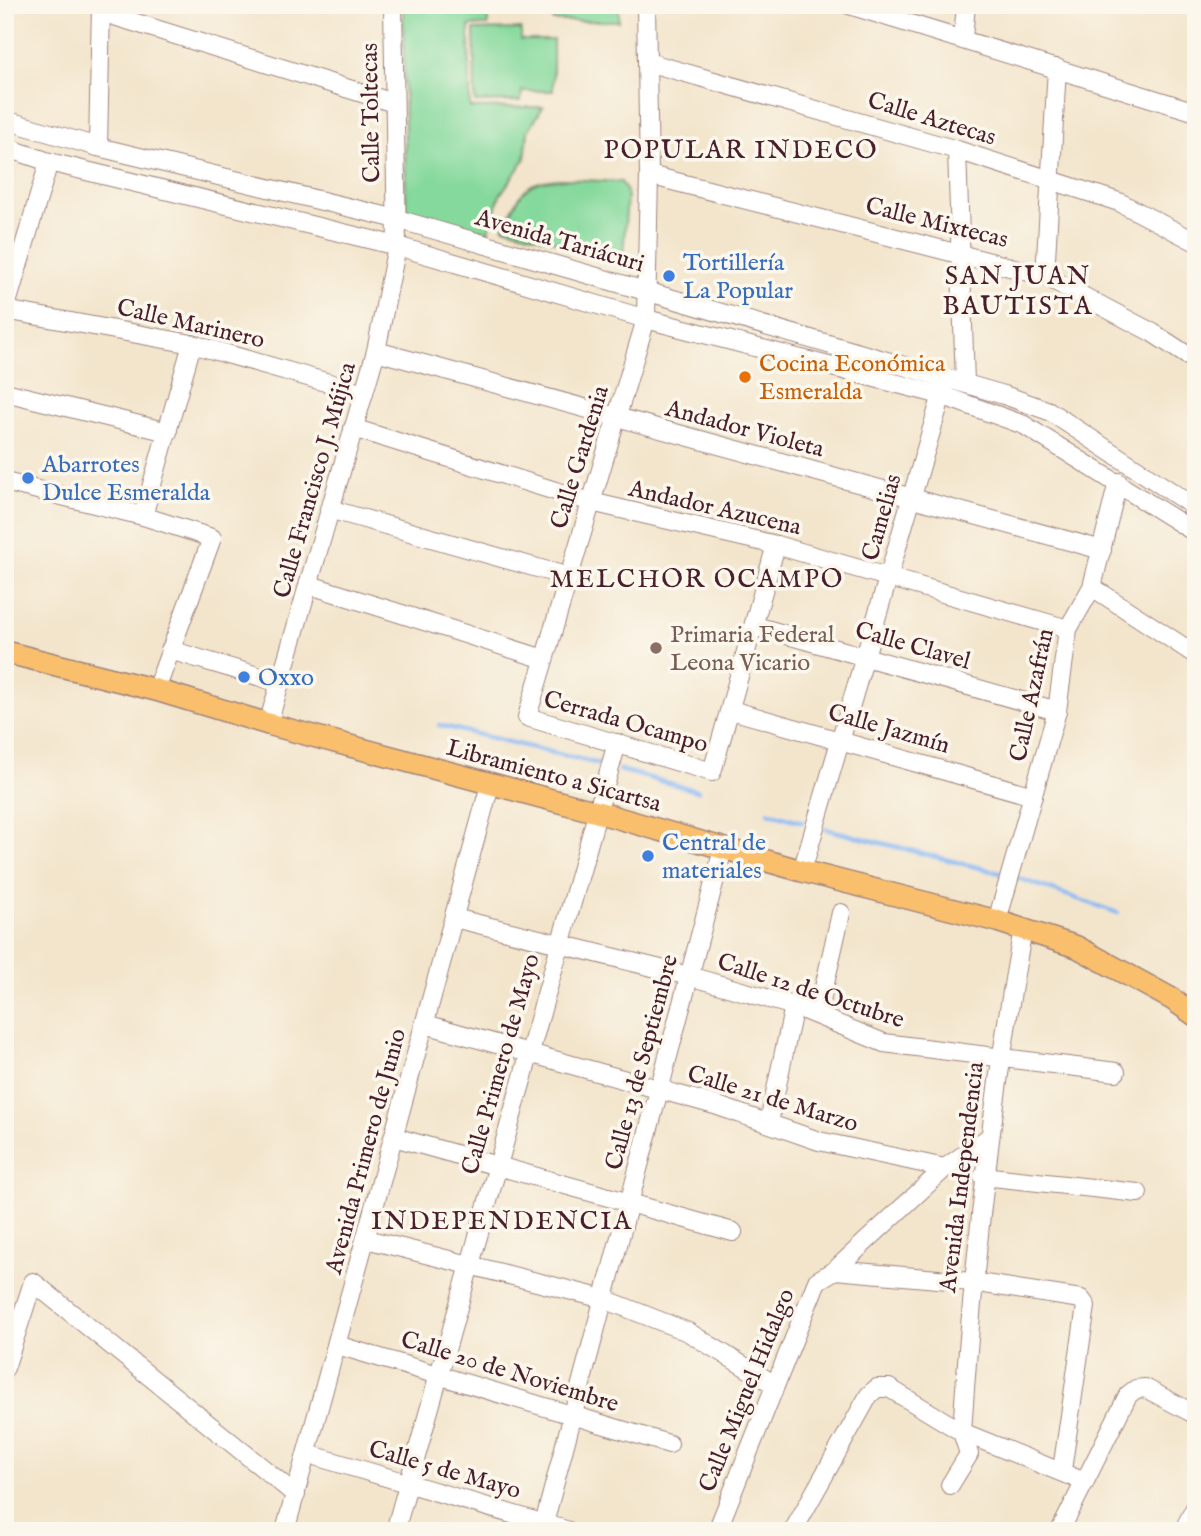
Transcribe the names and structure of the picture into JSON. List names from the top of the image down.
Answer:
{
  "streets": {
    "main road": ["Libramiento a Sicartsa"],
    "street": [
      "Calle Toltecas",
      "Calle Aztecas",
      "Calle Mixtecas",
      "Avenida Tariácuri",
      "Calle Marinero",
      "Andador Violeta",
      "Calle Gardenia",
      "Calle Francisco J. Mújica",
      "Andador Azucena",
      "Camelias",
      "Calle Clavel",
      "Calle Azafrán",
      "Cerrada Ocampo",
      "Calle Jazmín",
      "Calle 12 de Octubre",
      "Calle 13 de Septiembre",
      "Calle Primero de Mayo",
      "Calle 21 de Marzo",
      "Avenida Primero de Junio",
      "Avenida Independencia",
      "Calle 20 de Noviembre",
      "Calle Miguel Hidalgo",
      "Calle 5 de Mayo"
    ]
  },
  "crossings": [
    ["Calle Toltecas", "Avenida Tariácuri"],
    ["Calle Toltecas", "Calle Francisco J. Mújica"],
    ["Calle Aztecas", "Calle Gardenia"],
    ["Calle Mixtecas", "Calle Gardenia"],
    ["Avenida Tariácuri", "Calle Gardenia"],
    ["Avenida Tariácuri", "Calle Francisco J. Mújica"],
    ["Avenida Tariácuri", "Camelias"],
    ["Avenida Tariácuri", "Calle Azafrán"],
    ["Calle Marinero", "Calle Francisco J. Mújica"],
    ["Andador Violeta", "Calle Gardenia"],
    ["Andador Violeta", "Calle Francisco J. Mújica"],
    ["Andador Violeta", "Camelias"],
    ["Andador Violeta", "Calle Azafrán"],
    ["Calle Gardenia", "Andador Azucena"],
    ["Calle Gardenia", "Cerrada Ocampo"],
    ["Calle Francisco J. Mújica", "Andador Azucena"],
    ["Calle Francisco J. Mújica", "Libramiento a Sicartsa"],
    ["Andador Azucena", "Camelias"],
    ["Andador Azucena", "Calle Azafrán"],
    ["Camelias", "Calle Clavel"],
    ["Camelias", "Calle Jazmín"],
    ["Camelias", "Libramiento a Sicartsa"],
    ["Calle Clavel", "Calle Azafrán"],
    ["Calle Azafrán", "Calle Jazmín"],
    ["Calle Azafrán", "Libramiento a Sicartsa"],
    ["Cerrada Ocampo", "Calle Jazmín"],
    ["Cerrada Ocampo", "Calle Primero de Mayo"],
    ["Libramiento a Sicartsa", "Calle 13 de Septiembre"],
    ["Libramiento a Sicartsa", "Calle Primero de Mayo"],
    ["Libramiento a Sicartsa", "Avenida Primero de Junio"],
    ["Libramiento a Sicartsa", "Avenida Independencia"],
    ["Calle 12 de Octubre", "Calle 13 de Septiembre"],
    ["Calle 12 de Octubre", "Calle Primero de Mayo"],
    ["Calle 12 de Octubre", "Avenida Primero de Junio"],
    ["Calle 12 de Octubre", "Avenida Independencia"],
    ["Calle 13 de Septiembre", "Calle 21 de Marzo"],
    ["Calle 13 de Septiembre", "Calle 20 de Noviembre"],
    ["Calle 13 de Septiembre", "Calle 5 de Mayo"],
    ["Calle Primero de Mayo", "Calle 21 de Marzo"],
    ["Calle Primero de Mayo", "Calle 20 de Noviembre"],
    ["Calle Primero de Mayo", "Calle 5 de Mayo"],
    ["Calle 21 de Marzo", "Avenida Primero de Junio"],
    ["Calle 21 de Marzo", "Calle Miguel Hidalgo"],
    ["Avenida Primero de Junio", "Calle 20 de Noviembre"],
    ["Avenida Primero de Junio", "Calle 5 de Mayo"],
    ["Avenida Independencia", "Calle Miguel Hidalgo"]
  ],
  "districts": [
    "POPULAR INDECO",
    "SAN JUAN BAUTISTA",
    "MELCHOR OCAMPO",
    "INDEPENDENCIA"
  ],
  "places": [
    "Tortillería La Popular",
    "Cocina Económica Esmeralda",
    "Abarrotes Dulce Esmeralda",
    "Primaria Federal Leona Vicario",
    "Oxxo",
    "Central de materiales"
  ]
}
